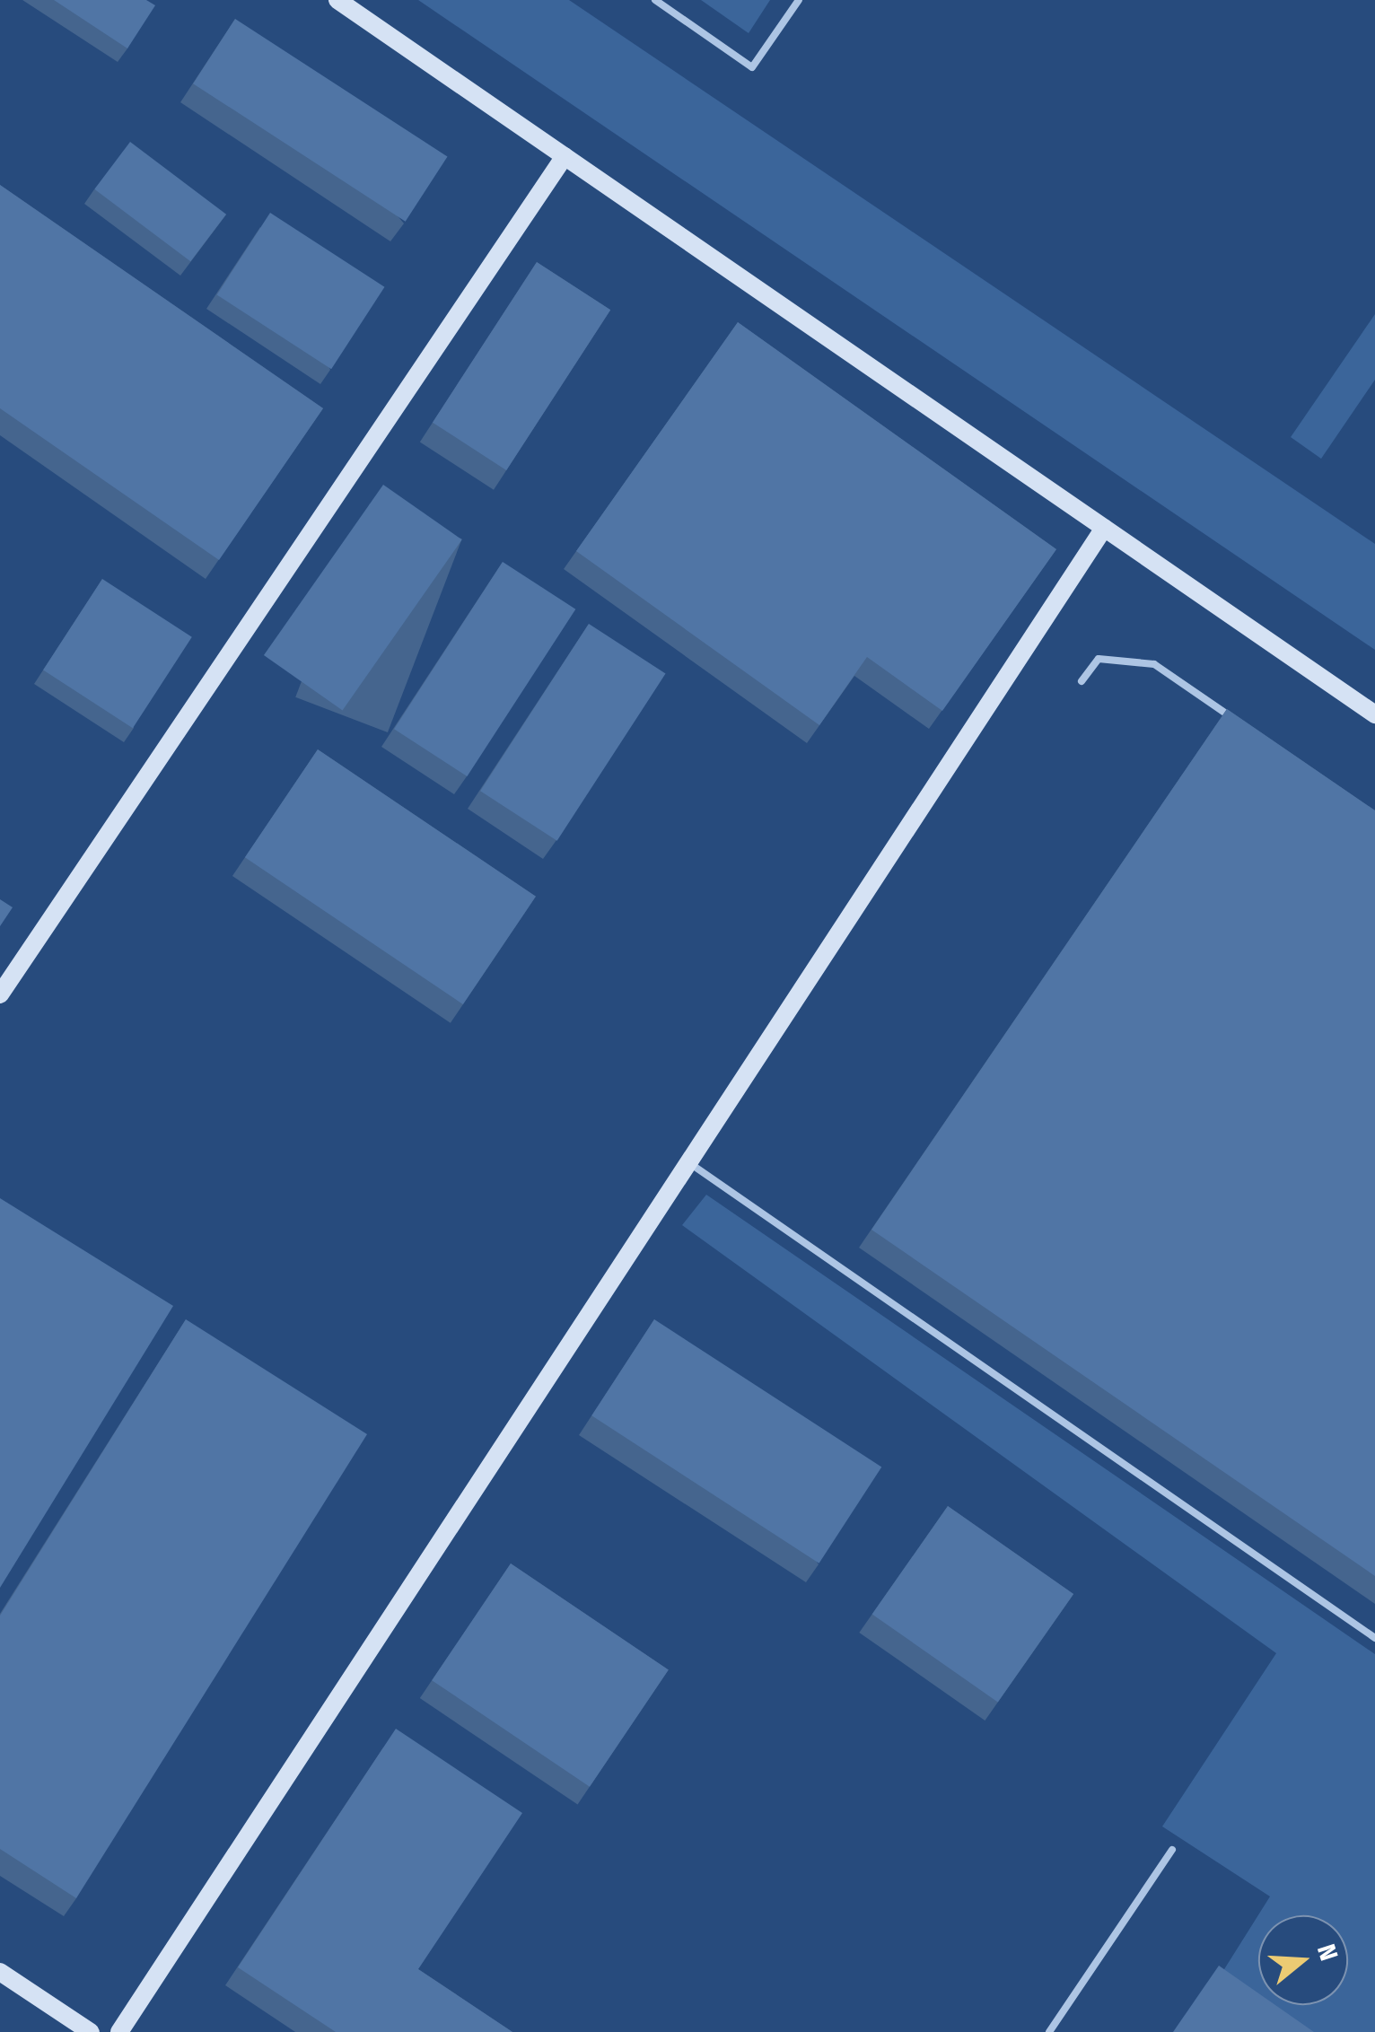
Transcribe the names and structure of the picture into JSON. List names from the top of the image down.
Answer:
{
  "north": "right"
}
